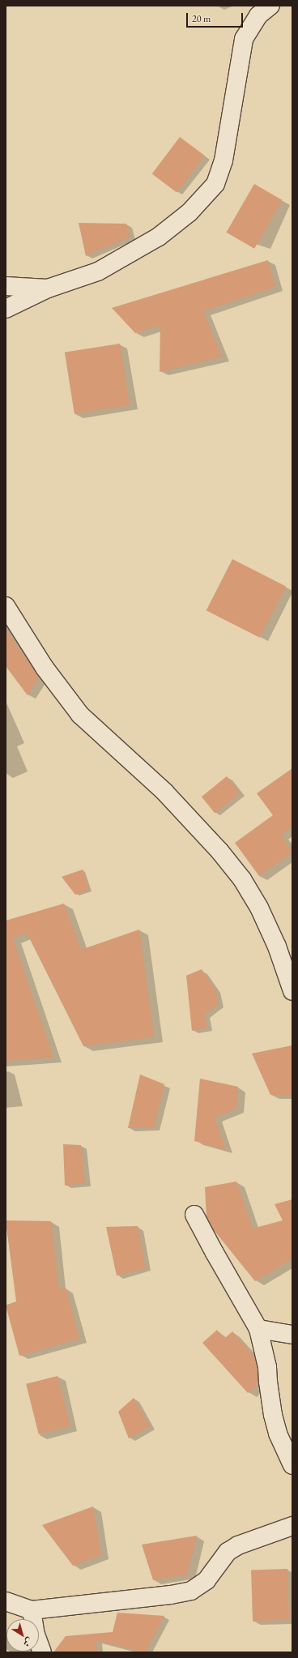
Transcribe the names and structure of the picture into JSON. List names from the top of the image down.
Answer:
{
  "scale_bar": "20 m",
  "north": "bottom right"
}
